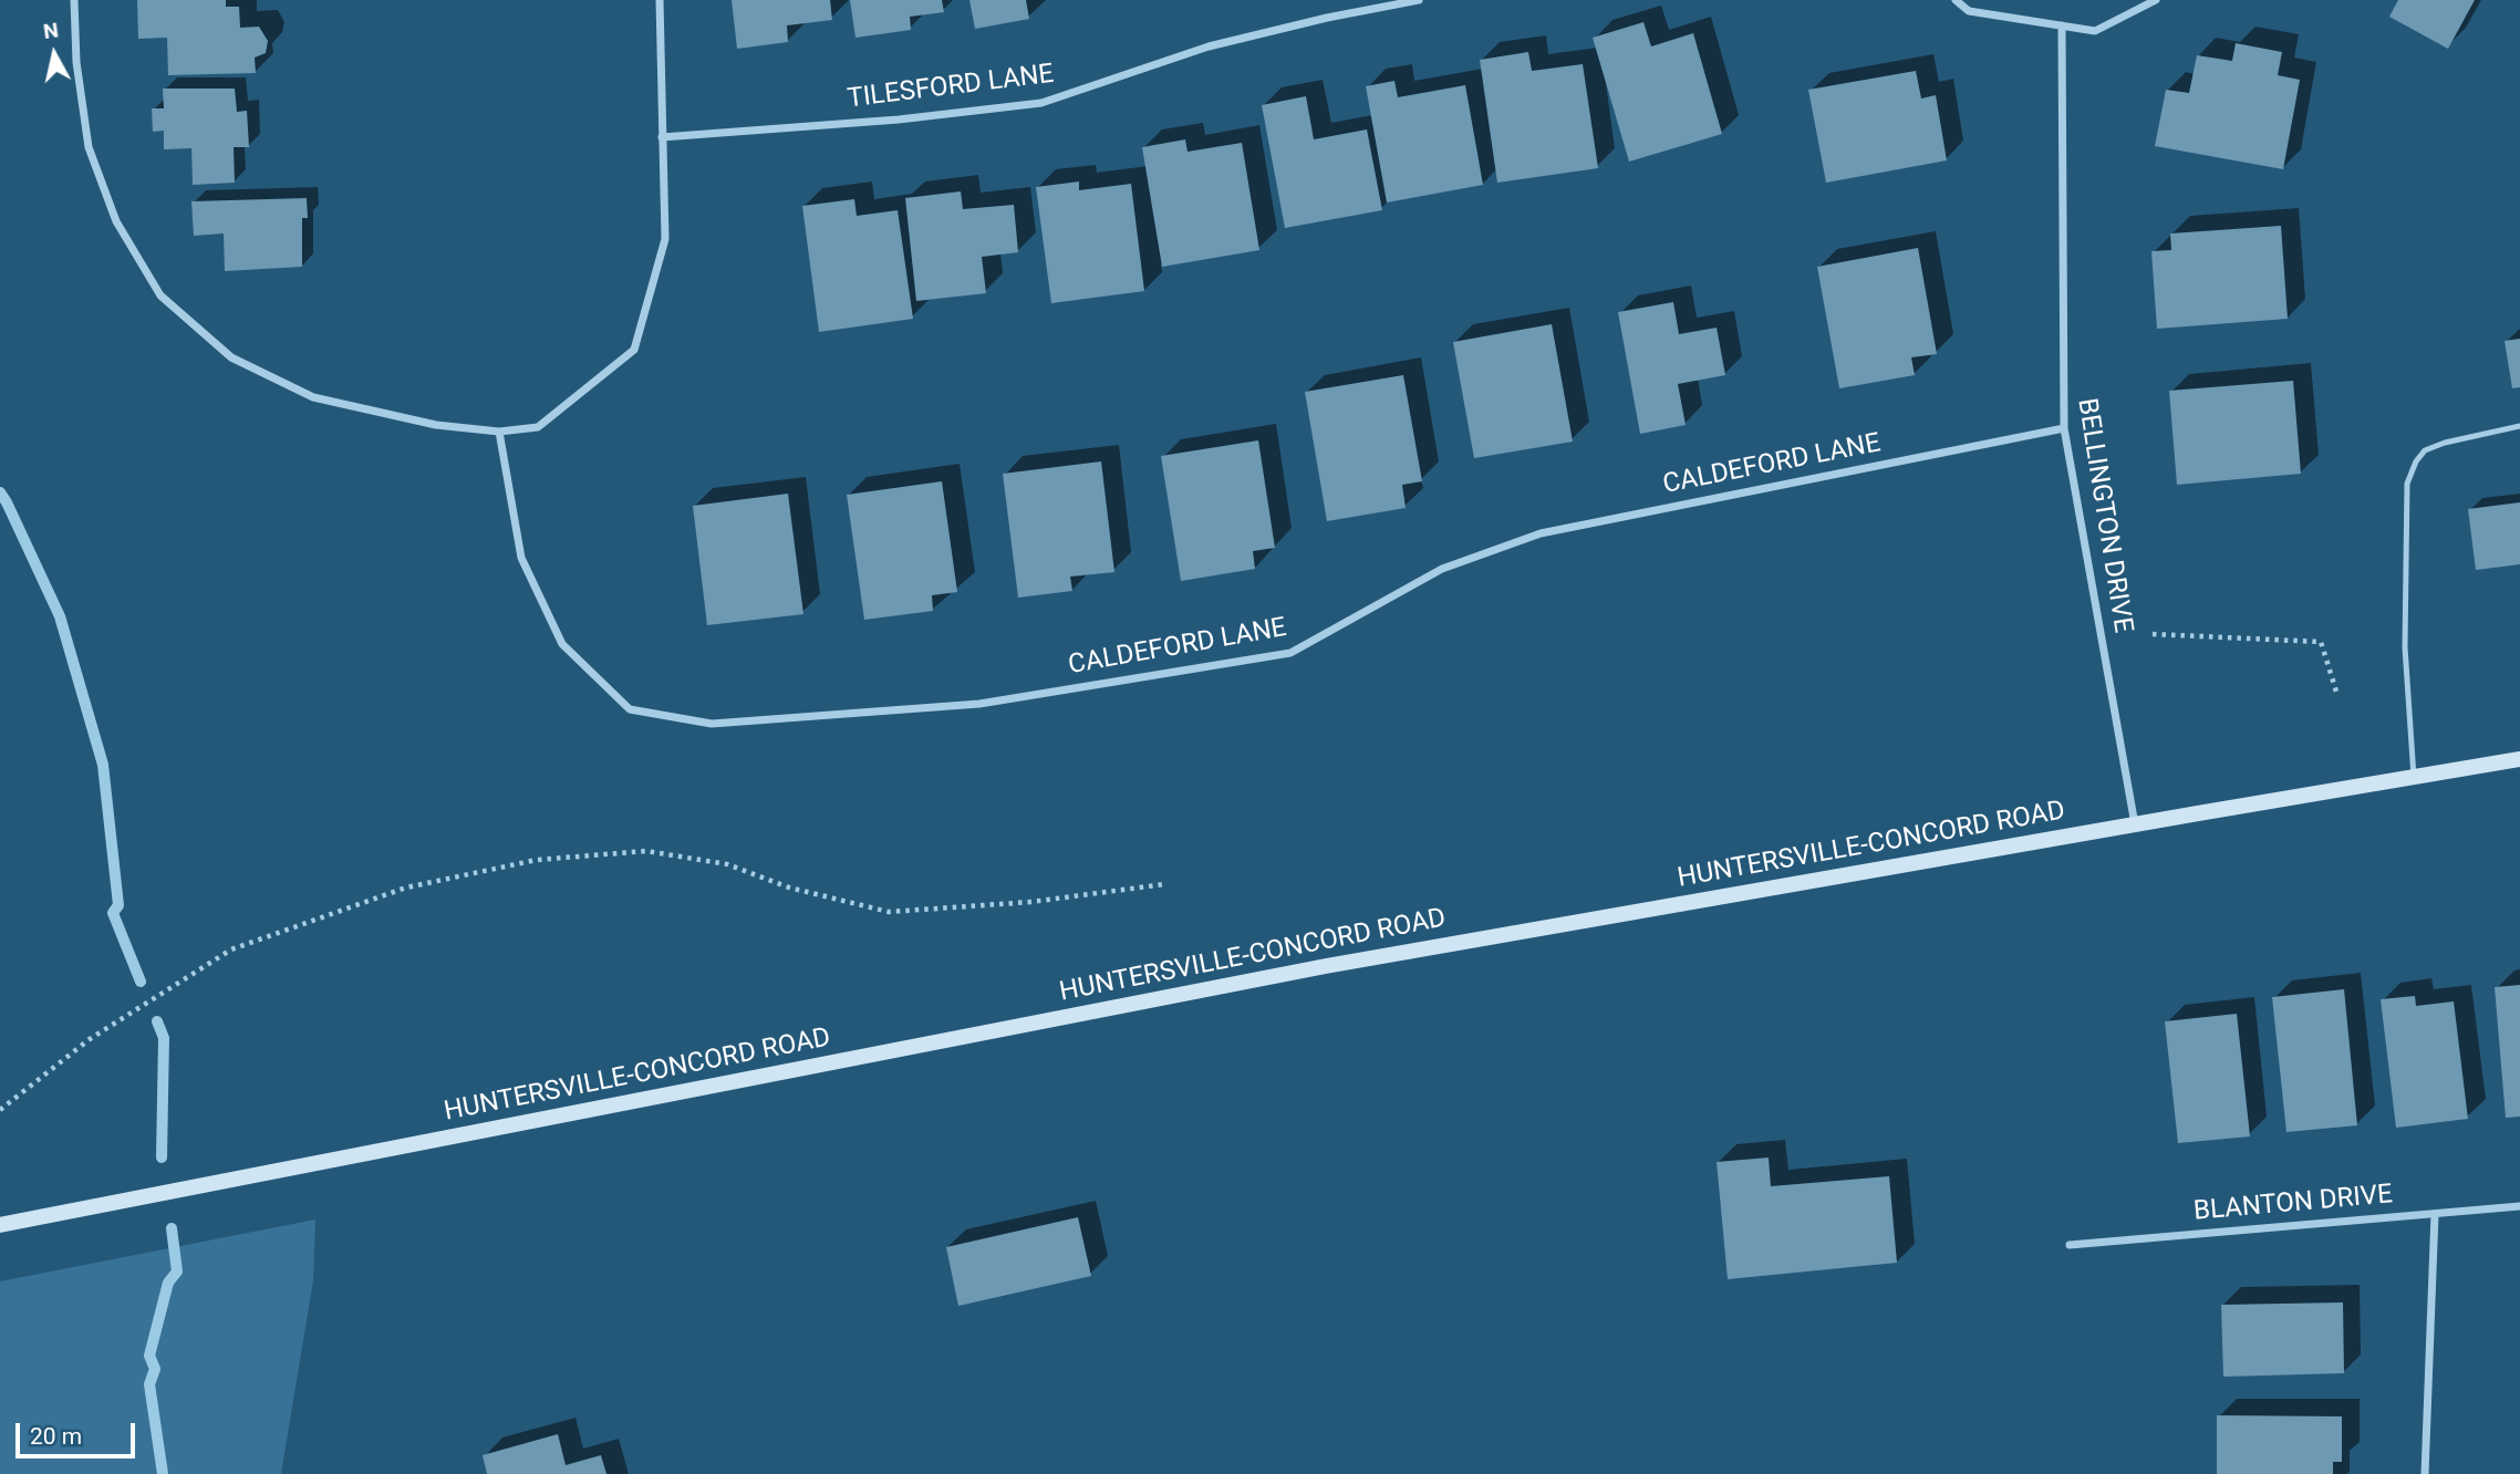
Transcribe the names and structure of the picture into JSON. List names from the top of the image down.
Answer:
{
  "streets": {
    "main road": ["HUNTERSVILLE-CONCORD ROAD"],
    "street": [
      "TILESFORD LANE",
      "CALDEFORD LANE",
      "BELLINGTON DRIVE",
      "BLANTON DRIVE"
    ]
  },
  "crossings": [
    ["CALDEFORD LANE", "BELLINGTON DRIVE"],
    ["BELLINGTON DRIVE", "HUNTERSVILLE-CONCORD ROAD"]
  ],
  "scale_bar": "20 m",
  "north": "top"
}
